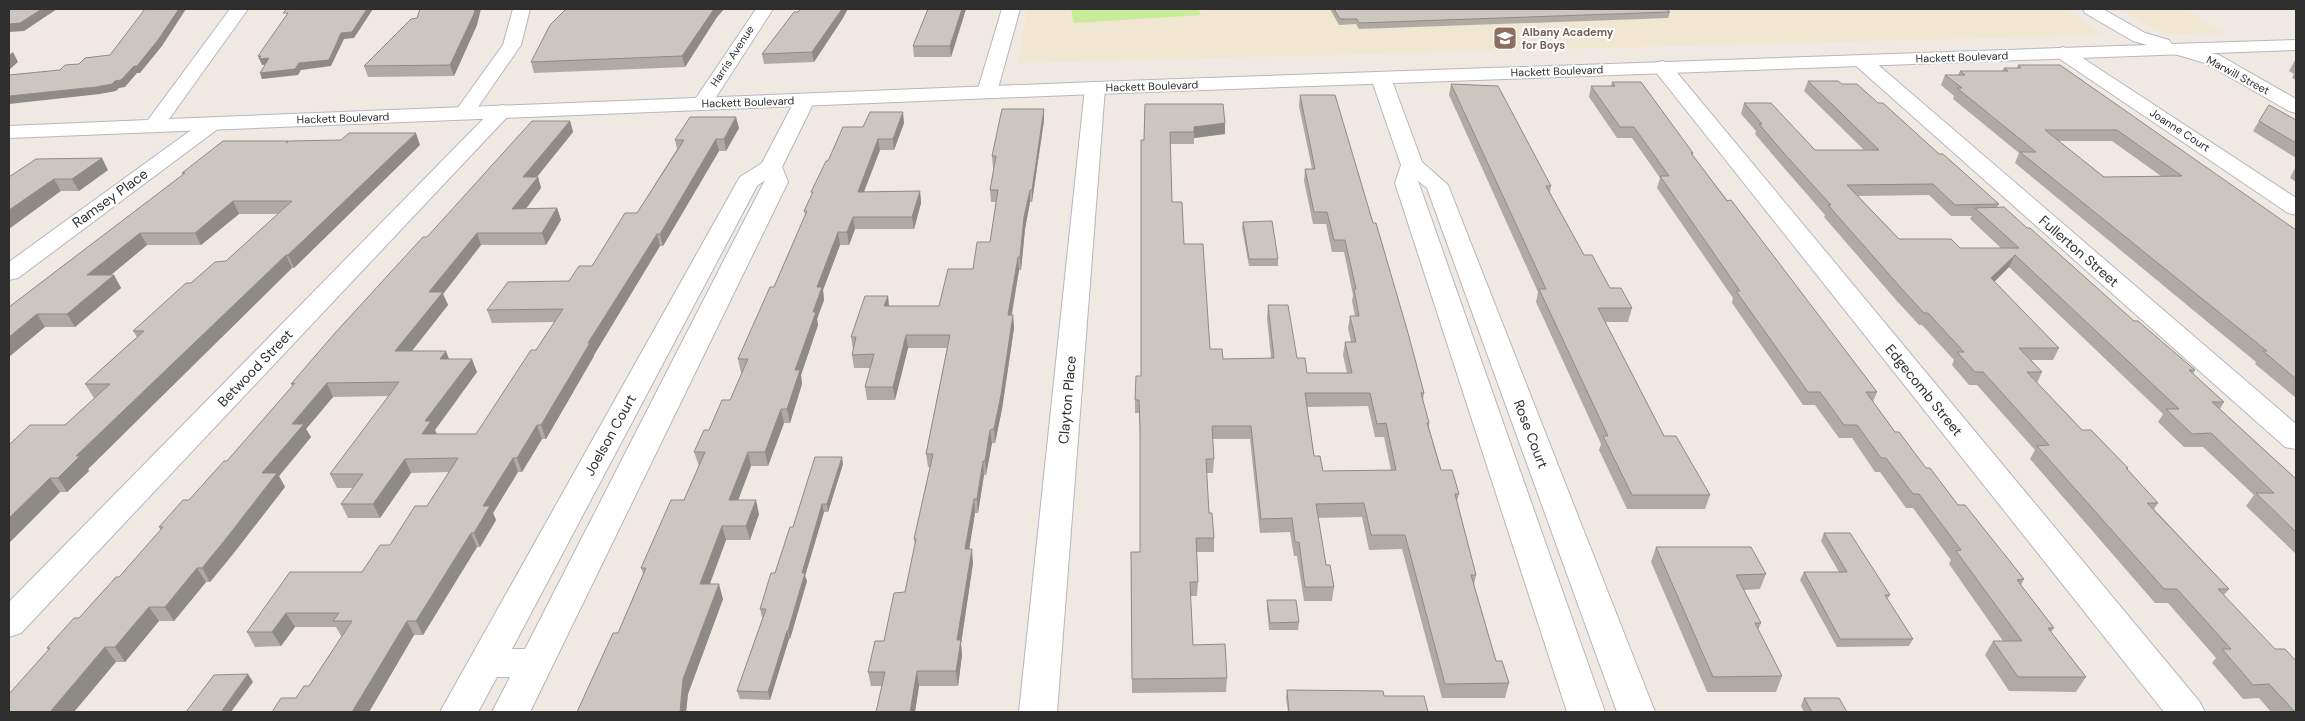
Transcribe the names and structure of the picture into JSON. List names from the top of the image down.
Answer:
{
  "streets": {
    "street": [
      "Harris Avenue",
      "Hackett Boulevard",
      "Marwill Street",
      "Joanne Court",
      "Ramsey Place",
      "Fullerton Street",
      "Betwood Street",
      "Edgecomb Street",
      "Clayton Place",
      "Rose Court",
      "Joelson Court"
    ]
  },
  "crossings": [
    ["Harris Avenue", "Hackett Boulevard"],
    ["Hackett Boulevard", "Marwill Street"],
    ["Hackett Boulevard", "Joanne Court"],
    ["Hackett Boulevard", "Ramsey Place"],
    ["Hackett Boulevard", "Fullerton Street"],
    ["Hackett Boulevard", "Betwood Street"],
    ["Hackett Boulevard", "Edgecomb Street"],
    ["Hackett Boulevard", "Clayton Place"],
    ["Hackett Boulevard", "Joelson Court"]
  ],
  "places": {
    "school or university": ["Albany Academy for Boys"]
  }
}
